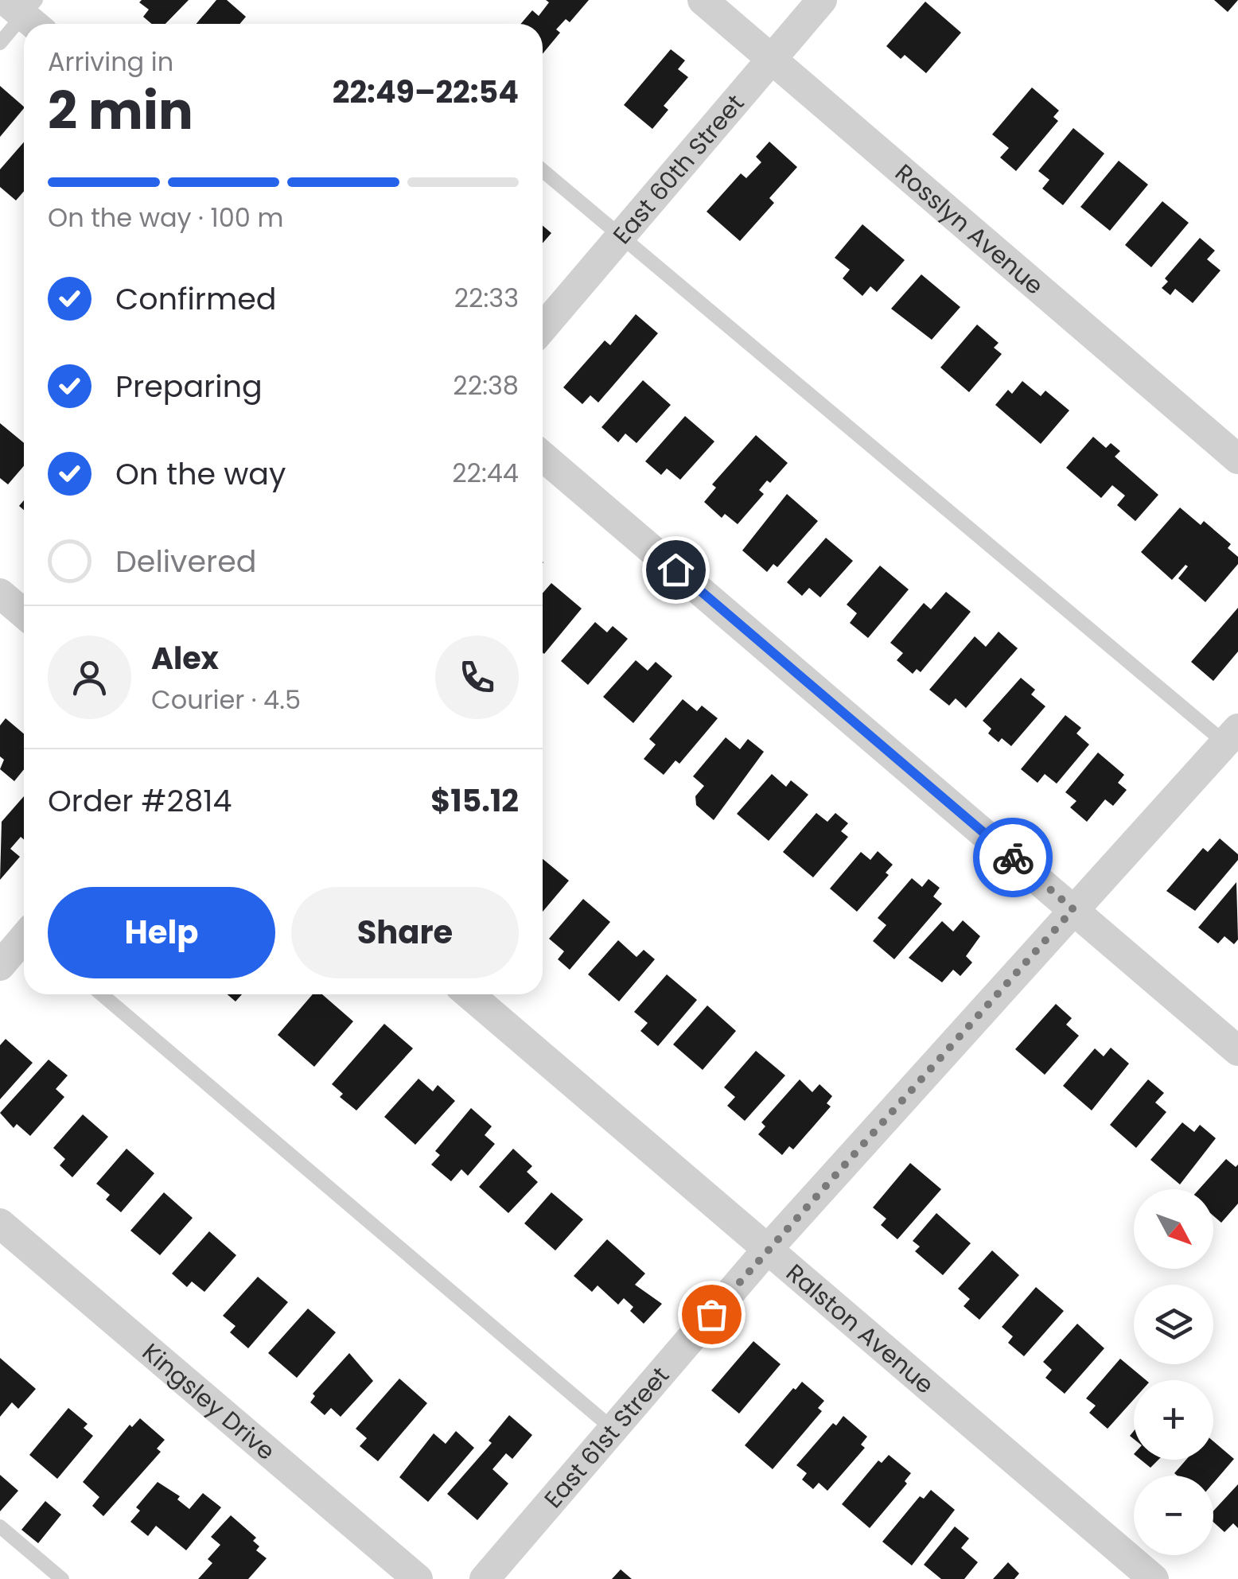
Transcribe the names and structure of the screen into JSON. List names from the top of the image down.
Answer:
{
  "streets": {
    "street": [
      "East 60th Street",
      "Rosslyn Avenue",
      "Ralston Avenue",
      "Kingsley Drive",
      "East 61st Street"
    ]
  },
  "crossings": [
    ["East 60th Street", "Rosslyn Avenue"],
    ["Ralston Avenue", "East 61st Street"]
  ],
  "north": "bottom right",
  "page": {
    "heading": ["2 min", "Arriving in", "22:49–22:54"],
    "panel": [
      "Alex",
      "Courier · 4.5",
      "Order #2814",
      "$15.12"
    ],
    "bar": "On the way · 100 m",
    "list": [
      ["Confirmed", "22:33"],
      ["Preparing", "22:38"],
      ["On the way", "22:44"],
      "Delivered"
    ],
    "buttons": ["Help", "Share"],
    "map_buttons": ["+", "−"]
  }
}
